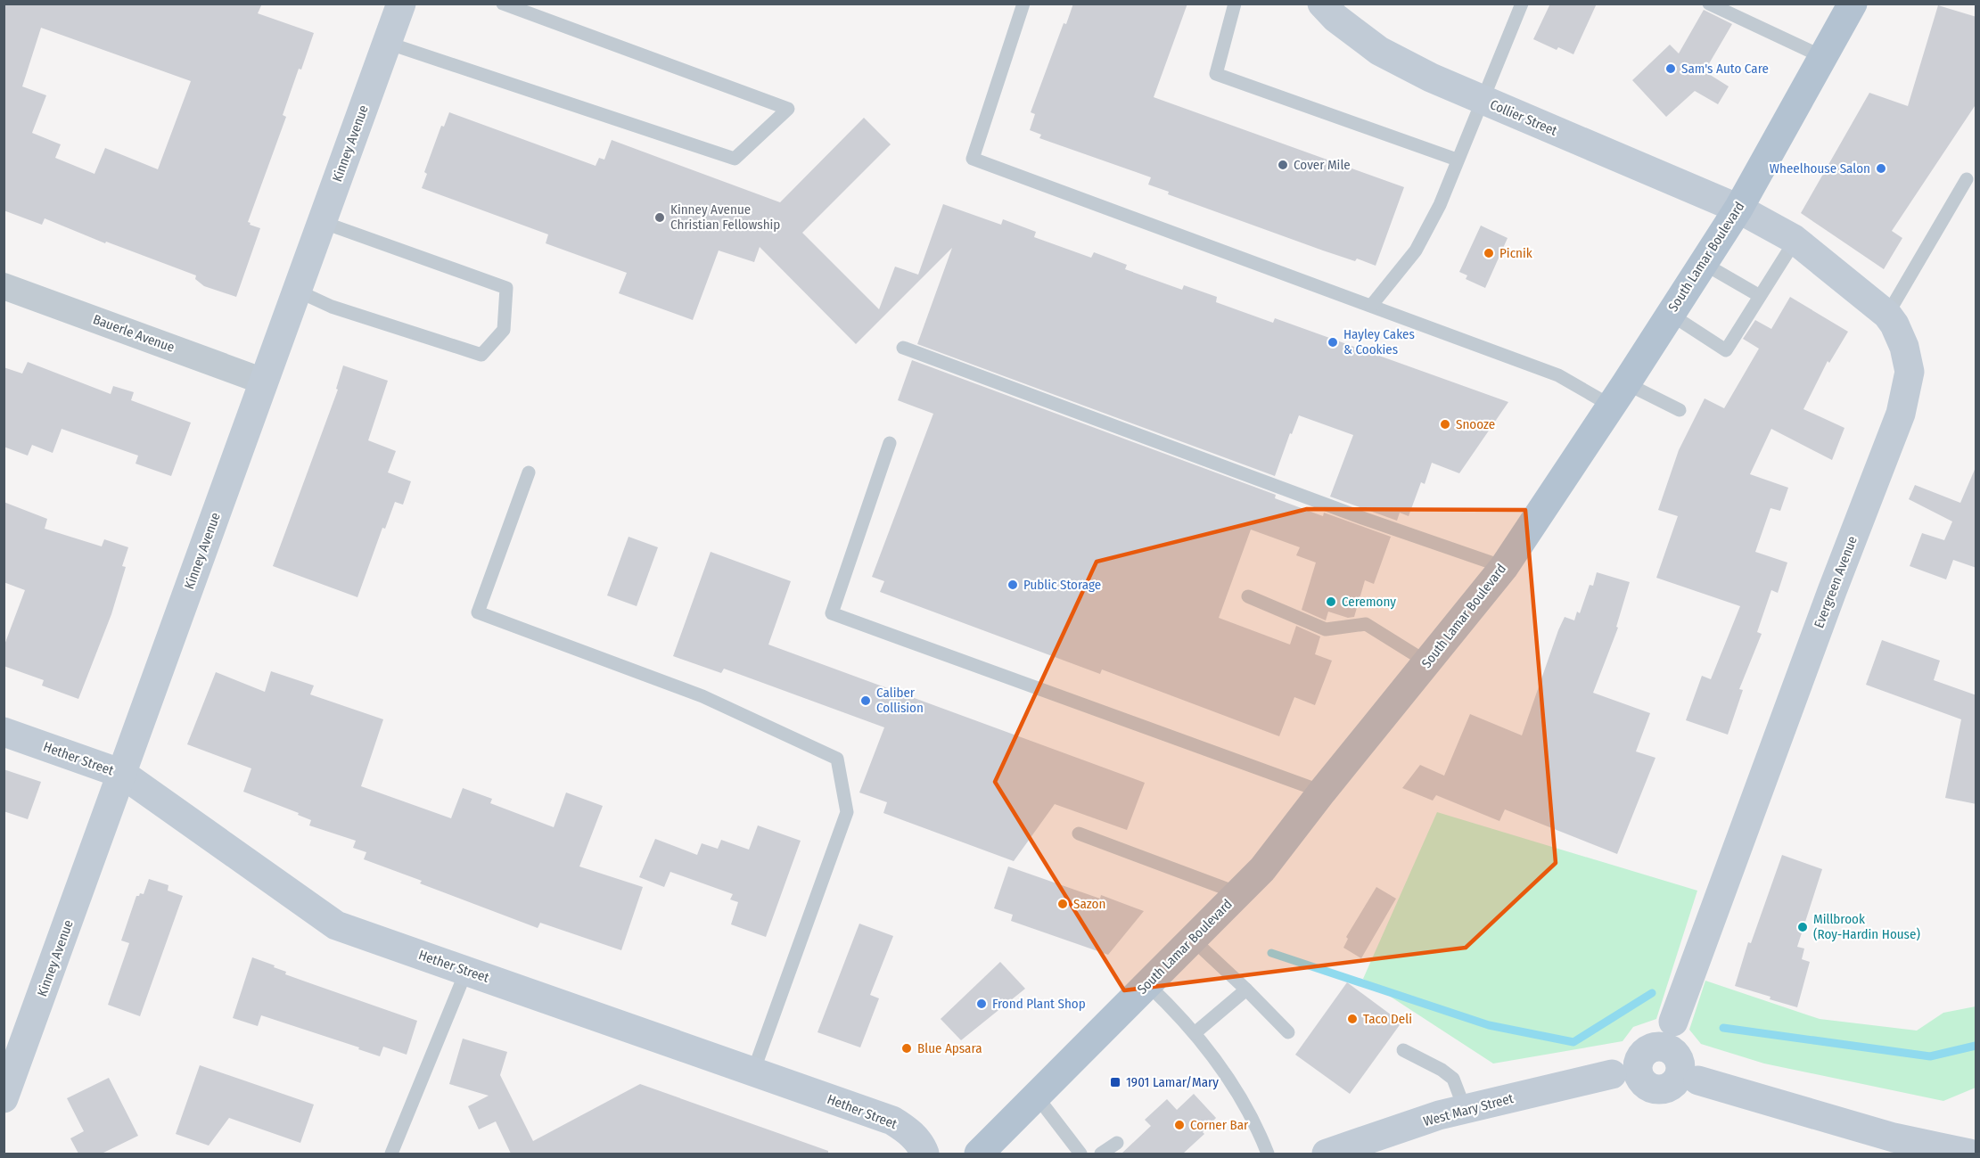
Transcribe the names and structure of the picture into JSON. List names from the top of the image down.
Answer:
{
  "streets": {
    "main road": ["South Lamar Boulevard"],
    "street": [
      "Collier Street",
      "Kinney Avenue",
      "Bauerle Avenue",
      "Evergreen Avenue",
      "Hether Street",
      "West Mary Street"
    ]
  },
  "crossings": [
    ["Collier Street", "South Lamar Boulevard"],
    ["Collier Street", "Evergreen Avenue"],
    ["Kinney Avenue", "Bauerle Avenue"],
    ["Kinney Avenue", "Hether Street"],
    ["South Lamar Boulevard", "Evergreen Avenue"],
    ["Evergreen Avenue", "West Mary Street"]
  ],
  "places": {
    "other": [
      "Sam's Auto Care",
      "Cover Mile",
      "Wheelhouse Salon",
      "Kinney Avenue Christian Fellowship",
      "Picnik",
      "Hayley Cakes & Cookies",
      "Snooze",
      "Public Storage",
      "Ceremony",
      "Caliber Collision",
      "Sazon",
      "Millbrook (Roy-Hardin House)",
      "Frond Plant Shop",
      "Taco Deli",
      "Blue Apsara",
      "Corner Bar"
    ],
    "transit": ["1901 Lamar/Mary"]
  }
}
